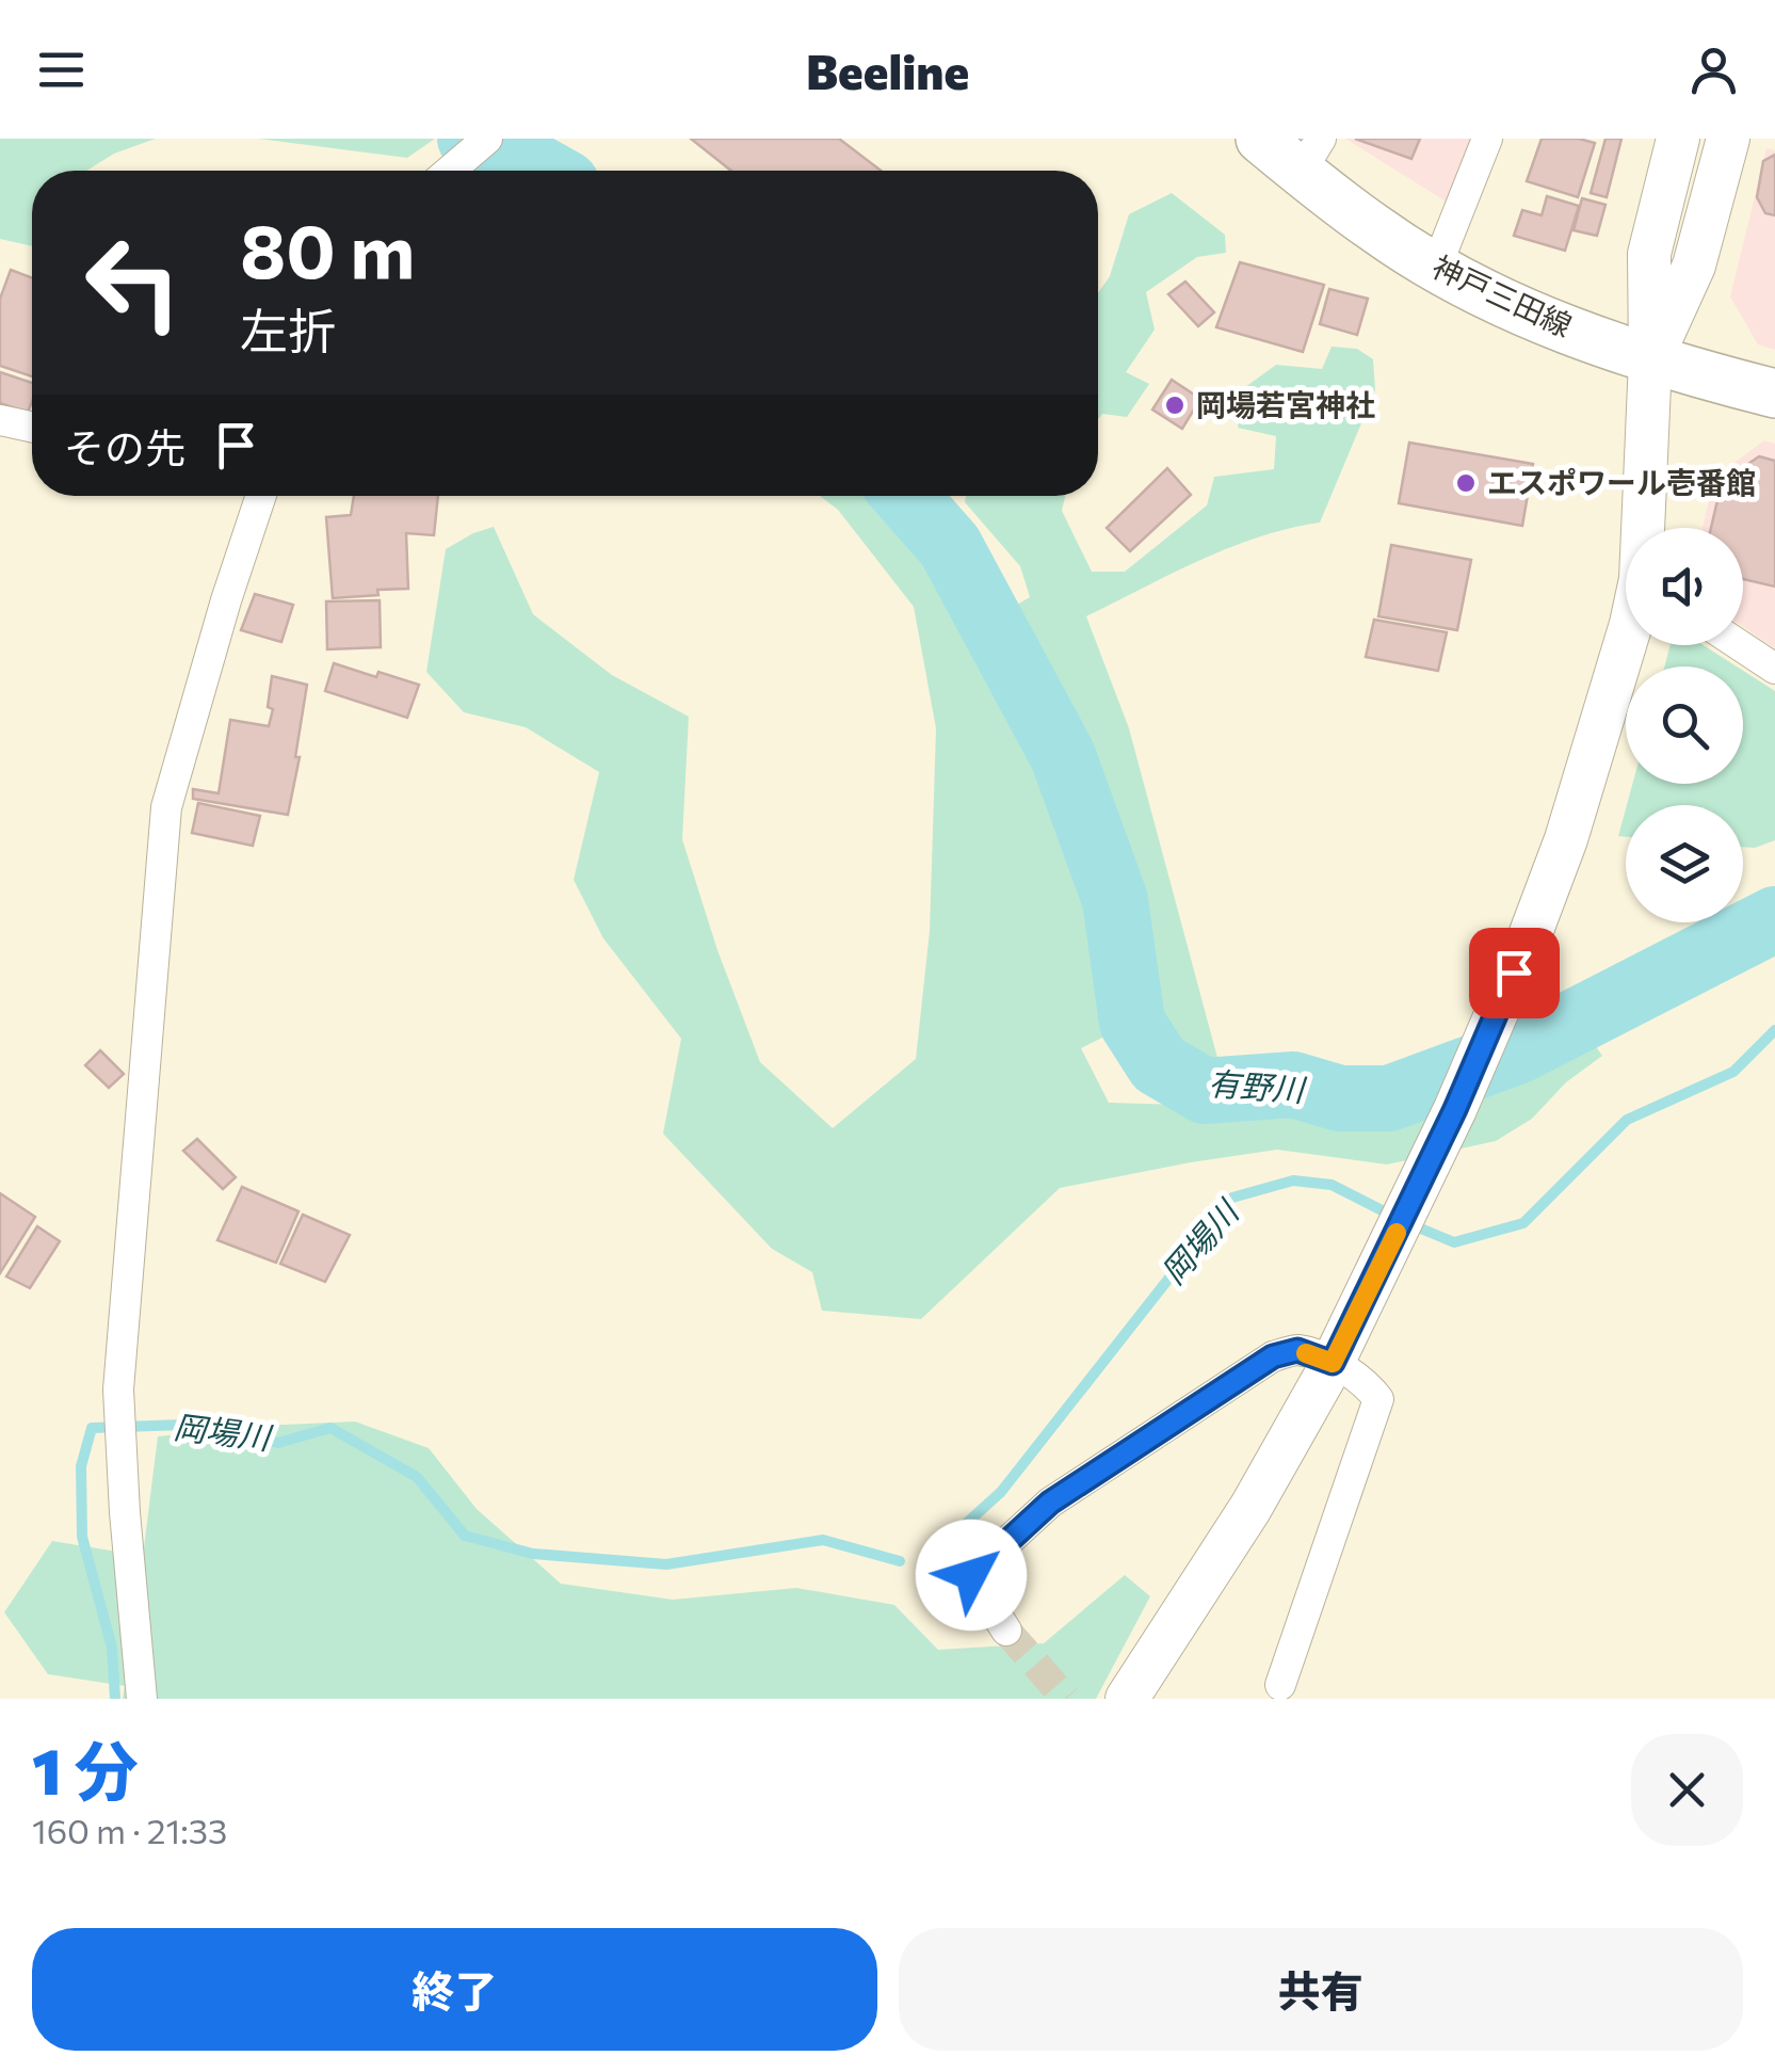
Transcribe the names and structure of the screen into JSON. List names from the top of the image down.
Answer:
{
  "streets": {
    "main road": ["神戸三田線"]
  },
  "water": ["有野川", "岡場川"],
  "places": ["岡場若宮神社", "エスポワール壱番館"],
  "page": {
    "header": "Beeline",
    "turn": ["80 m", "左折"],
    "then": "その先",
    "heading": ["1 分", "160 m · 21:33"],
    "buttons": ["終了", "共有"]
  }
}
